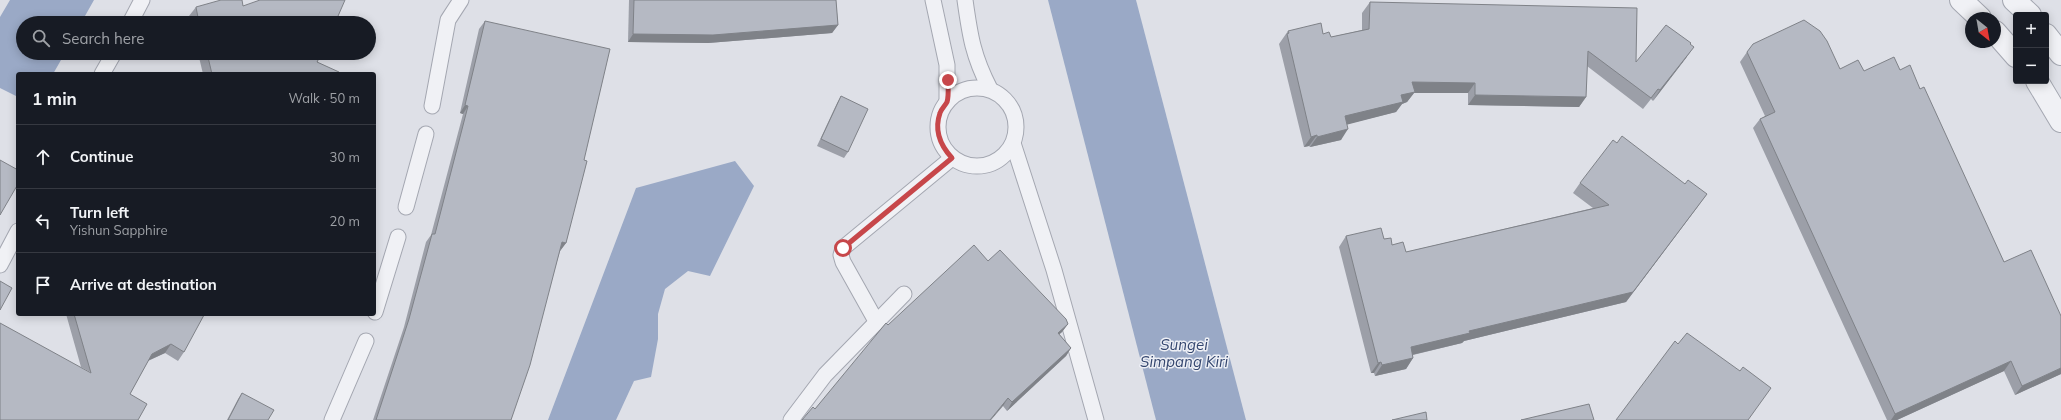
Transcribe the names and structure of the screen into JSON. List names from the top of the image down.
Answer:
{
  "water": ["Sungei Simpang Kiri"],
  "north": "bottom right",
  "page": {
    "map_buttons": ["+", "−"],
    "search": "Search here",
    "heading": ["1 min", "Walk · 50 m"],
    "list": [
      ["Continue", "30 m"],
      ["Turn left", "Yishun Sapphire", "20 m"],
      "Arrive at destination"
    ]
  }
}
